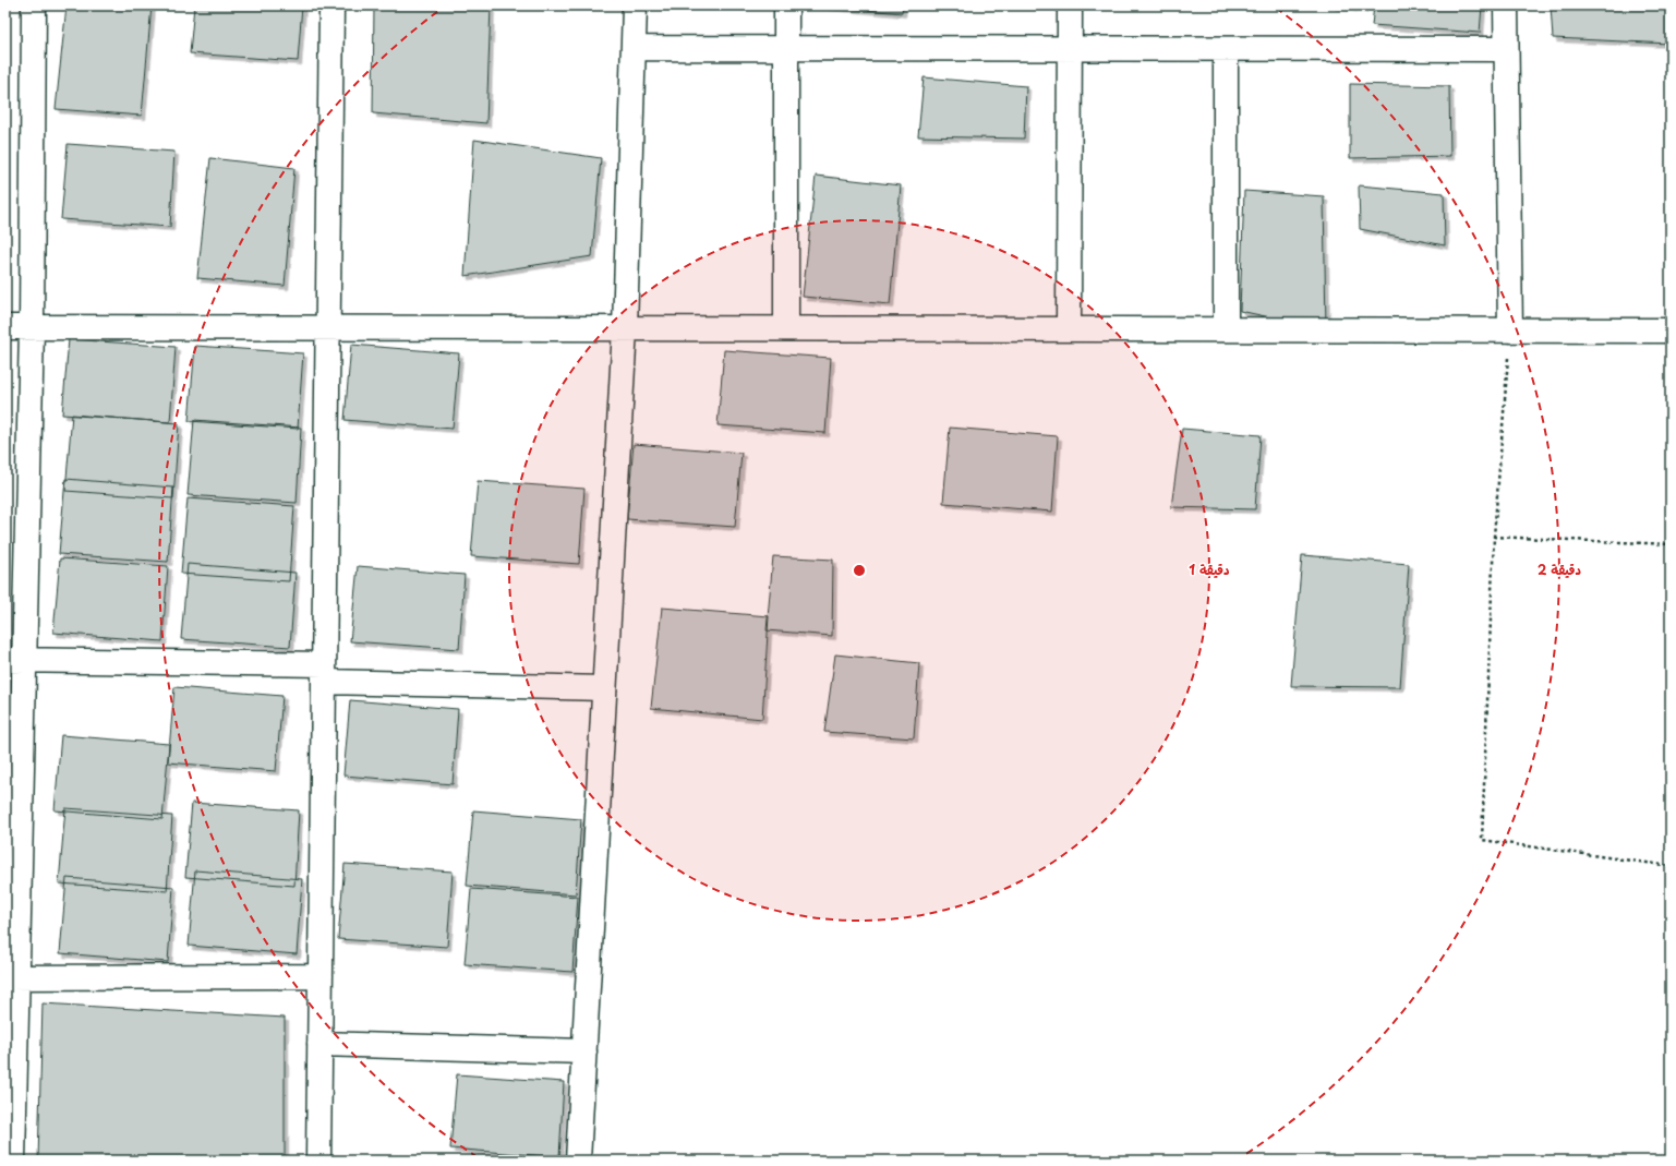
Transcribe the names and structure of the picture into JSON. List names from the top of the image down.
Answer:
{
  "rings": ["1 دقيقة", "2 دقيقة"]
}
